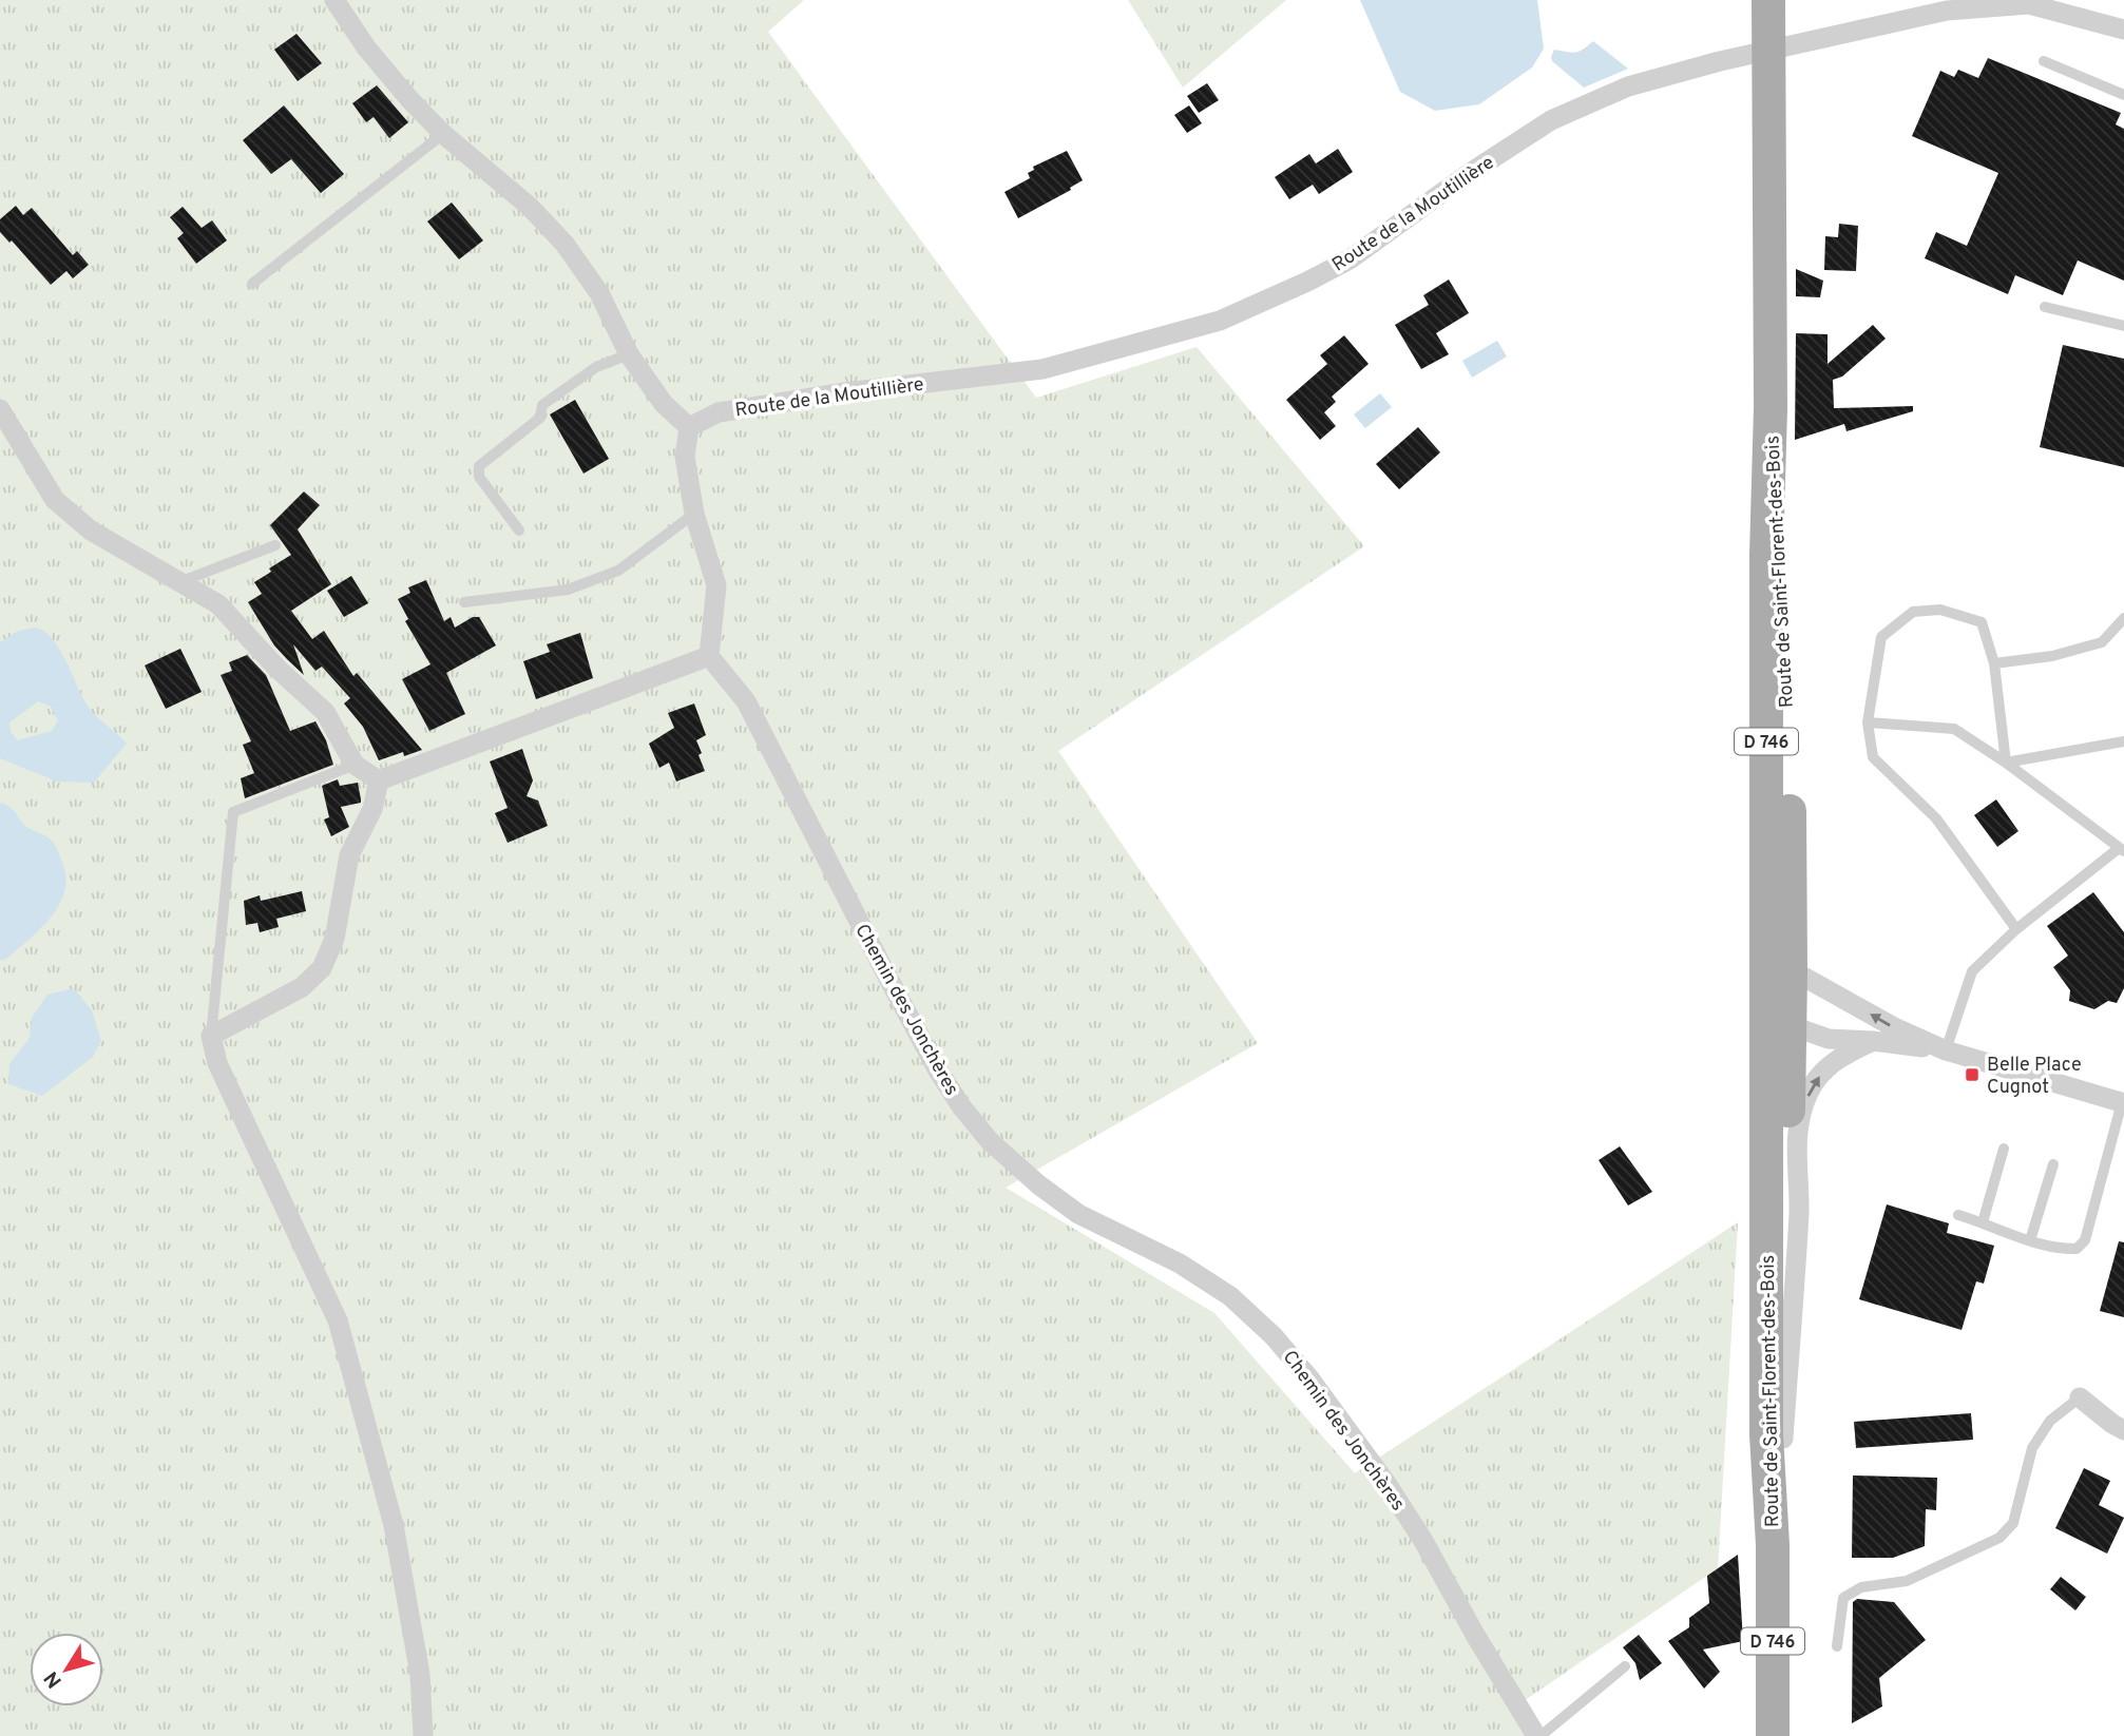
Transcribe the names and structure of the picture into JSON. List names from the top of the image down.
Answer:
{
  "streets": {
    "main road": ["Route de Saint-Florent-des-Bois", "D 746"],
    "street": ["Route de la Moutillière", "Chemin des Jonchères"]
  },
  "crossings": [
    ["Route de la Moutillière", "Route de Saint-Florent-des-Bois"],
    ["Route de Saint-Florent-des-Bois", "D 746"]
  ],
  "places": {
    "transit": ["Belle Place Cugnot"]
  },
  "north": "bottom left"
}
